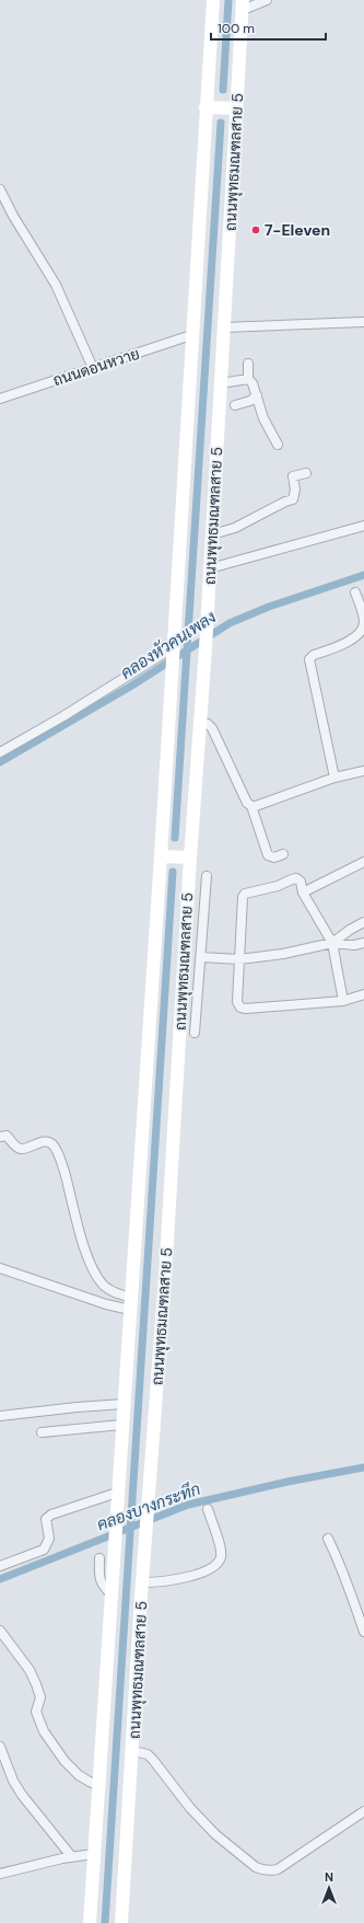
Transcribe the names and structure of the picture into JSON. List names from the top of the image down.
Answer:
{
  "streets": {
    "main road": ["ถนนพุทธมณฑลสาย 5"],
    "street": ["ถนนดอนหวาย"]
  },
  "crossings": [
    ["ถนนพุทธมณฑลสาย 5", "ถนนดอนหวาย"]
  ],
  "water": ["คลองหัวคนเพลง", "คลองบางกระทึก"],
  "places": ["7-Eleven"],
  "scale_bar": "100 m",
  "north": "top"
}
